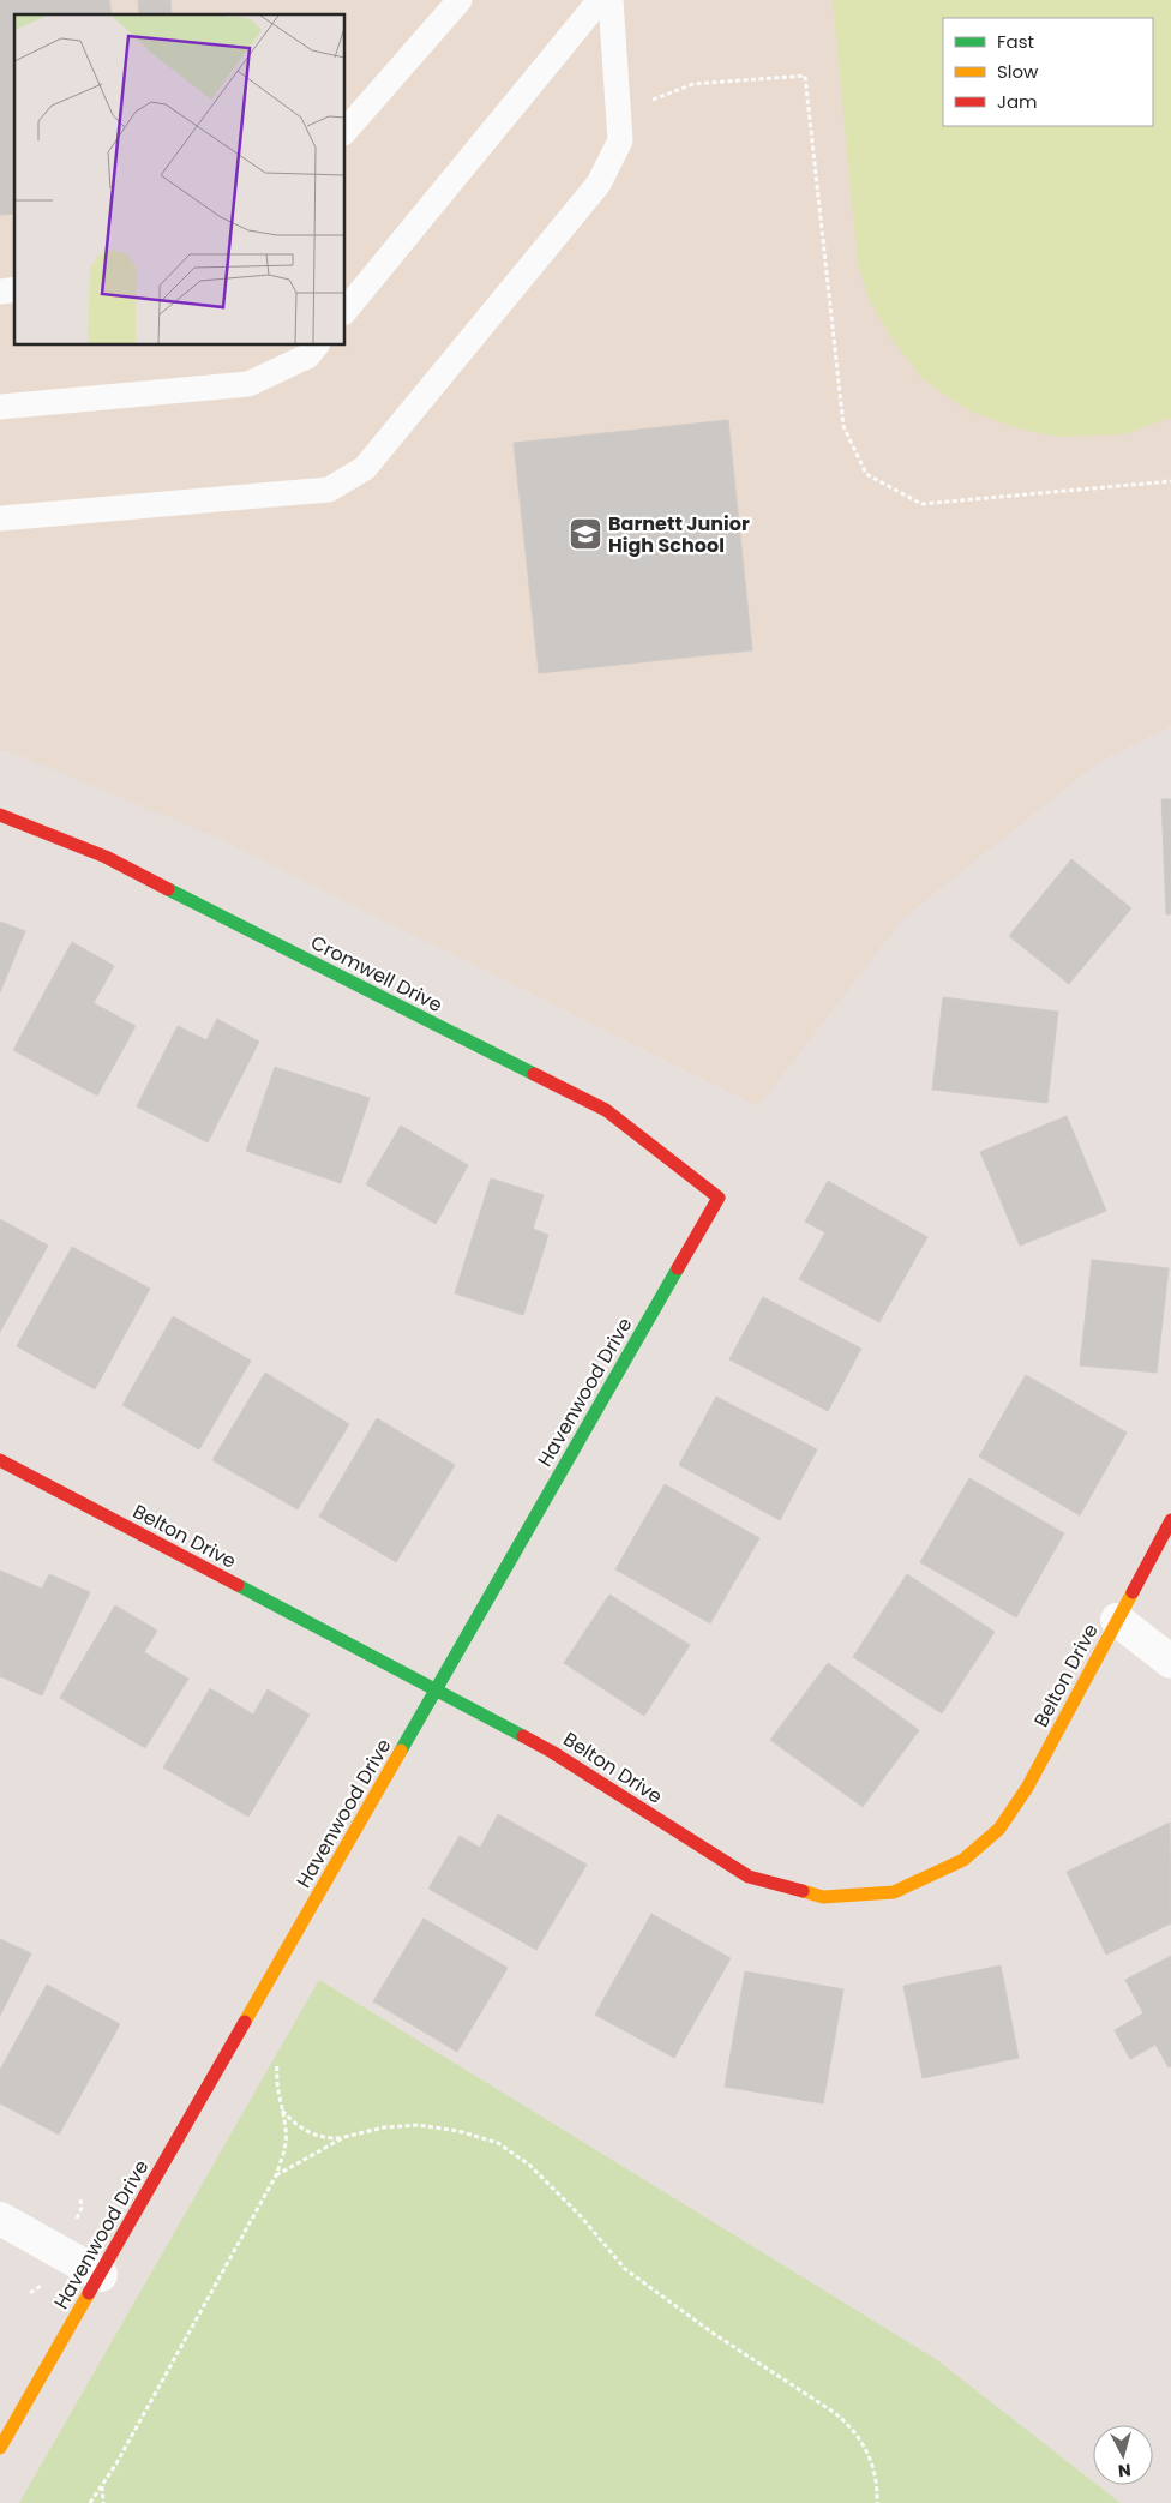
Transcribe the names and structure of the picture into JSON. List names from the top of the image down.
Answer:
{
  "streets": {
    "street": ["Cromwell Drive", "Havenwood Drive", "Belton Drive"]
  },
  "crossings": [
    ["Cromwell Drive", "Havenwood Drive"],
    ["Havenwood Drive", "Belton Drive"]
  ],
  "places": {
    "school or university": ["Barnett Junior High School"]
  },
  "legend": ["Fast", "Slow", "Jam"],
  "north": "bottom"
}
